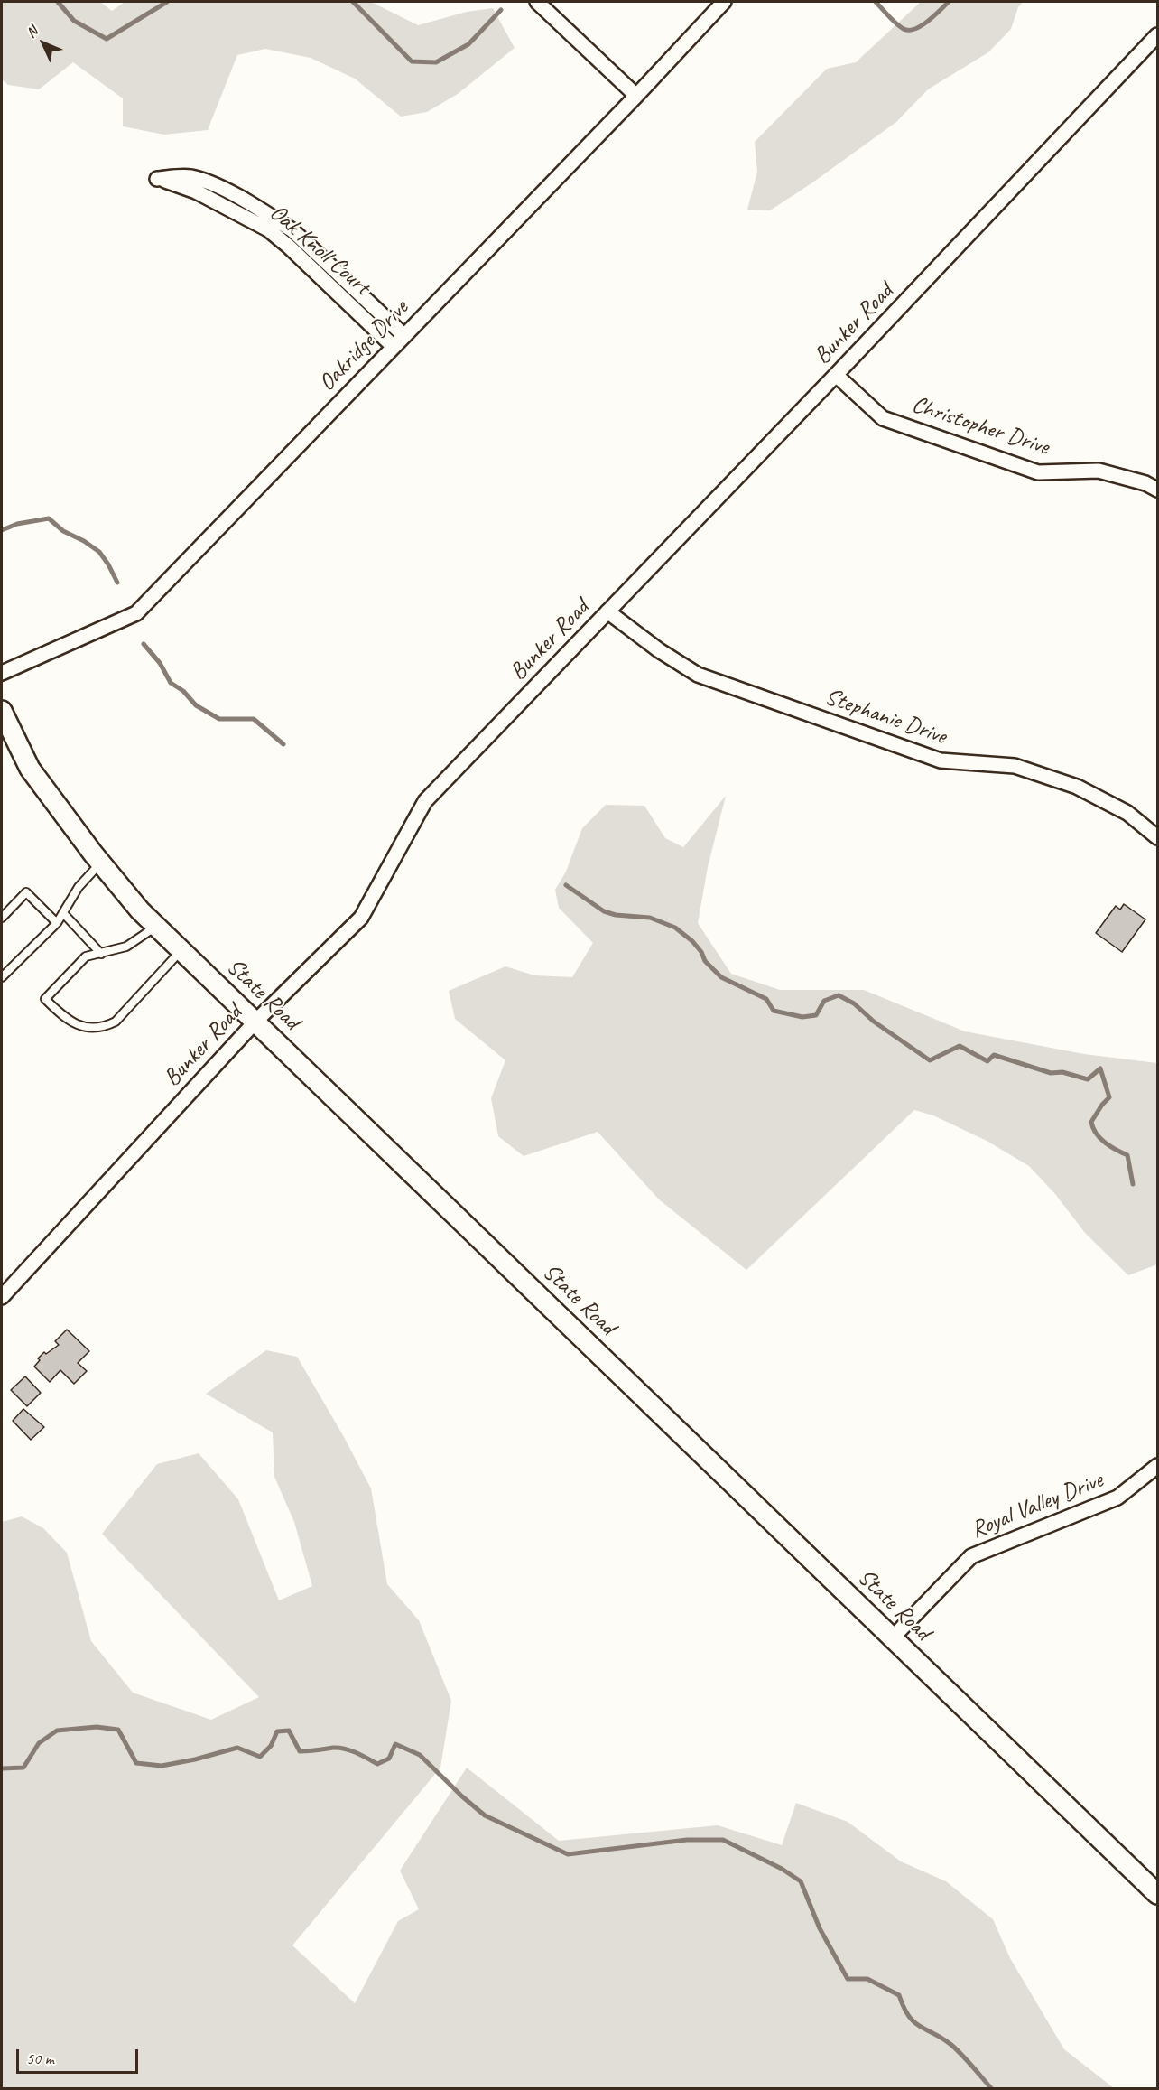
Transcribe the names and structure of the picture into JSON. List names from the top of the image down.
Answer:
{
  "streets": {
    "main road": ["State Road"],
    "street": [
      "Oak Knoll Court",
      "Bunker Road",
      "Oakridge Drive",
      "Christopher Drive",
      "Stephanie Drive",
      "Royal Valley Drive"
    ]
  },
  "crossings": [
    ["Oak Knoll Court", "Oakridge Drive"],
    ["Bunker Road", "Christopher Drive"],
    ["Bunker Road", "Stephanie Drive"],
    ["Bunker Road", "State Road"],
    ["State Road", "Royal Valley Drive"]
  ],
  "scale_bar": "50 m",
  "north": "top left"
}
